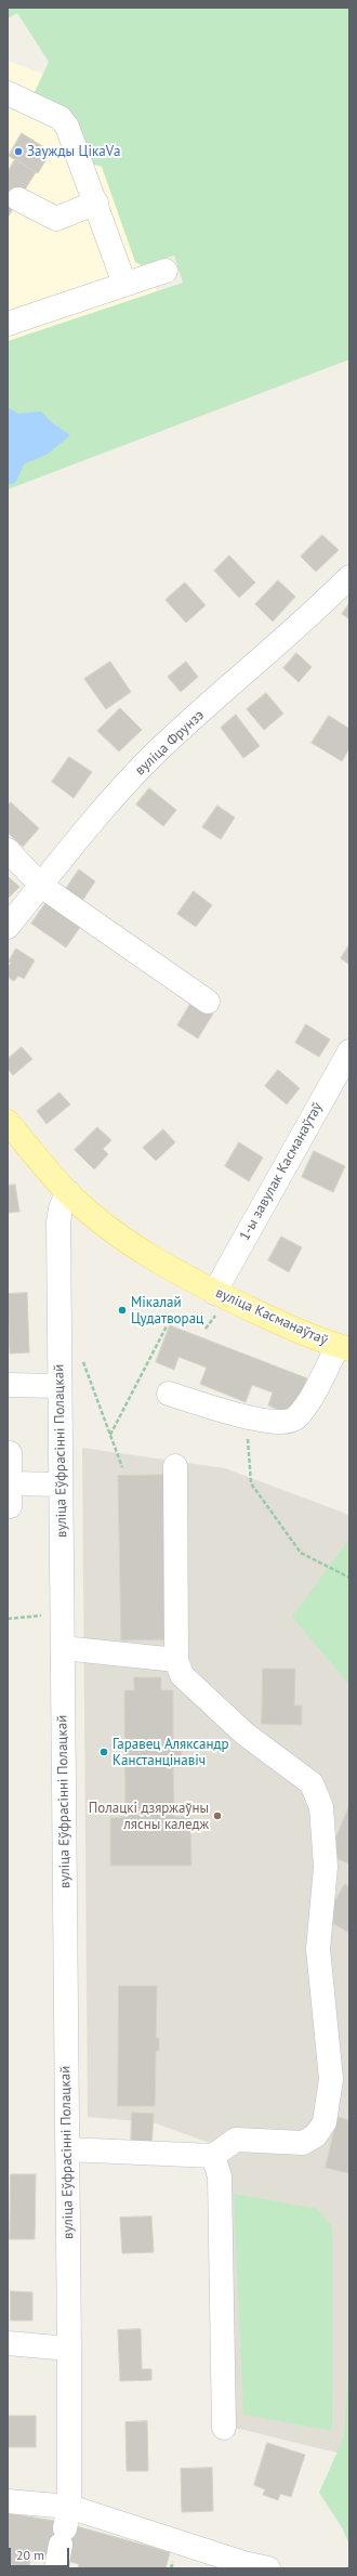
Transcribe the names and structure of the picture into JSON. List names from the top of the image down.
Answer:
{
  "streets": {
    "main road": ["вуліца Касманаўтаў"],
    "street": ["вуліца Фрунзэ", "1-ы завулак Касманаўтаў", "вуліца Еўфрасінні Полацкай"]
  },
  "crossings": [
    ["1-ы завулак Касманаўтаў", "вуліца Касманаўтаў"],
    ["вуліца Касманаўтаў", "вуліца Еўфрасінні Полацкай"]
  ],
  "places": [
    "Заужды ЦікаVа",
    "Мікалай Цудатворац",
    "Гаравец Аляксандр Канстанцінавіч",
    "Полацкі дзяржаўны лясны каледж"
  ],
  "scale_bar": "20 m"
}
